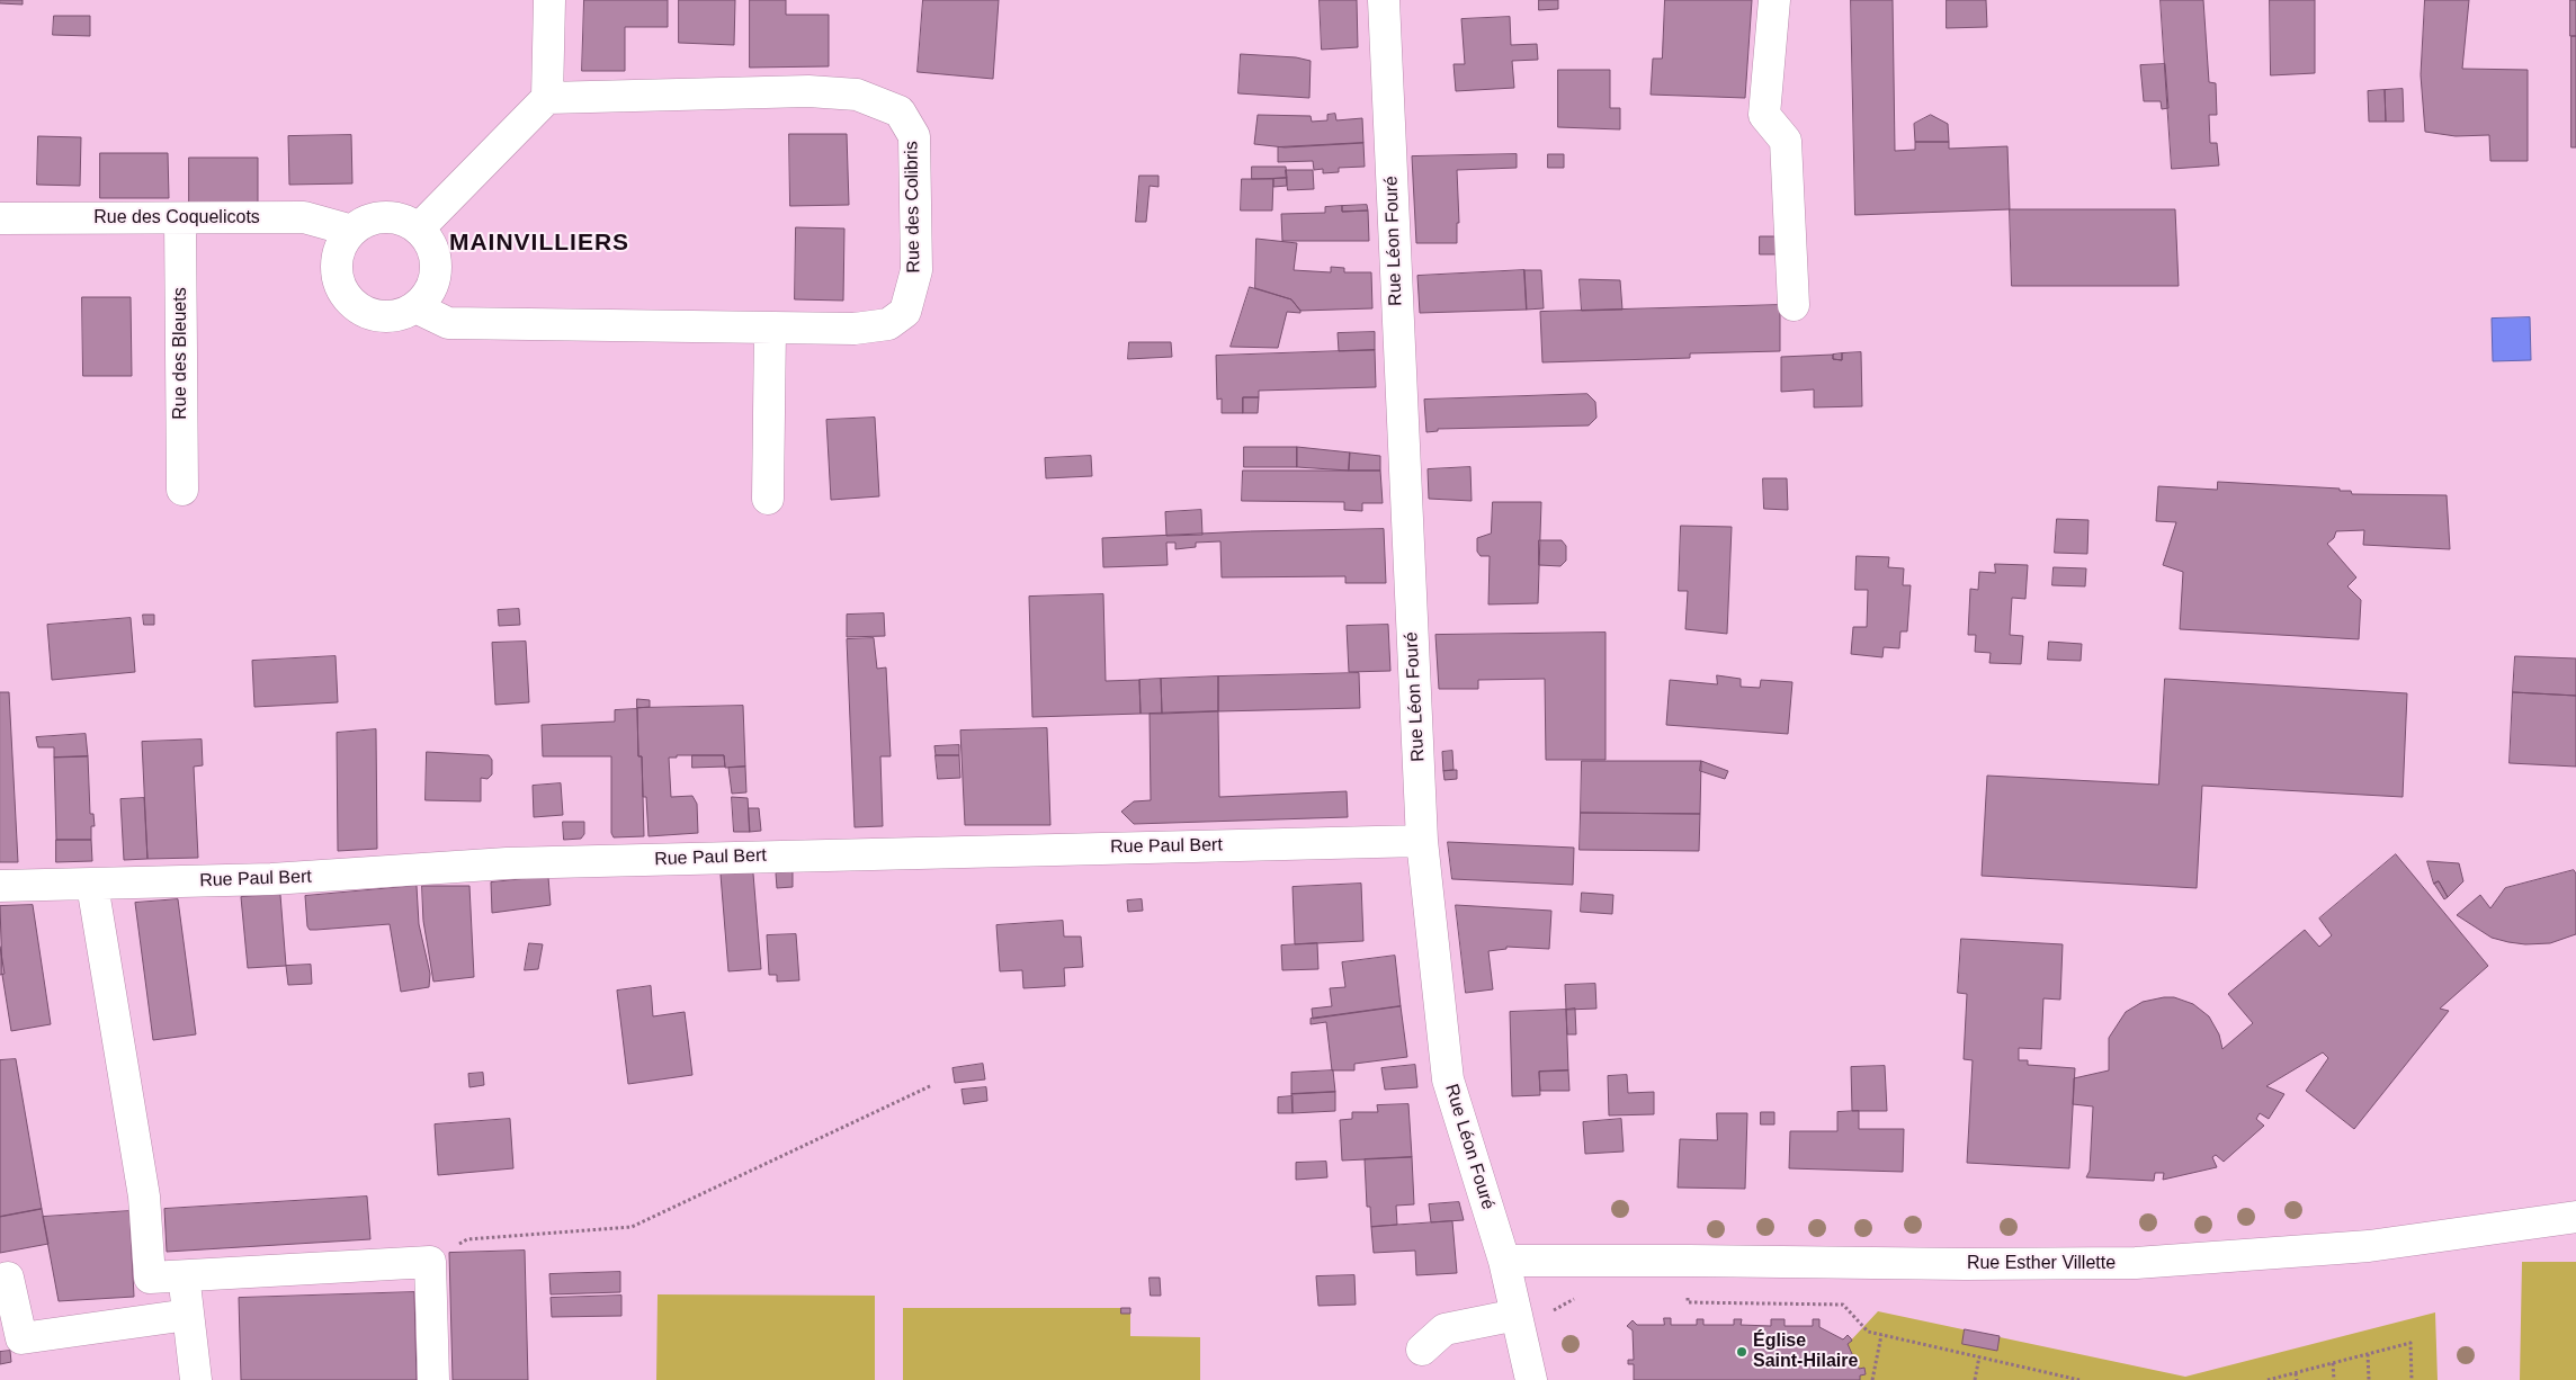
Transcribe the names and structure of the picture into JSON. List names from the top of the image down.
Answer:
{
  "streets": {
    "street": [
      "Rue des Colibris",
      "Rue des Coquelicots",
      "Rue Léon Fouré",
      "Rue des Bleuets",
      "Rue Paul Bert",
      "Rue Esther Villette"
    ]
  },
  "crossings": [
    ["Rue des Colibris", "Rue des Coquelicots"],
    ["Rue des Coquelicots", "Rue des Bleuets"],
    ["Rue Léon Fouré", "Rue Paul Bert"],
    ["Rue Léon Fouré", "Rue Esther Villette"]
  ],
  "districts": ["MAINVILLIERS"],
  "places": ["Église Saint-Hilaire"]
}
